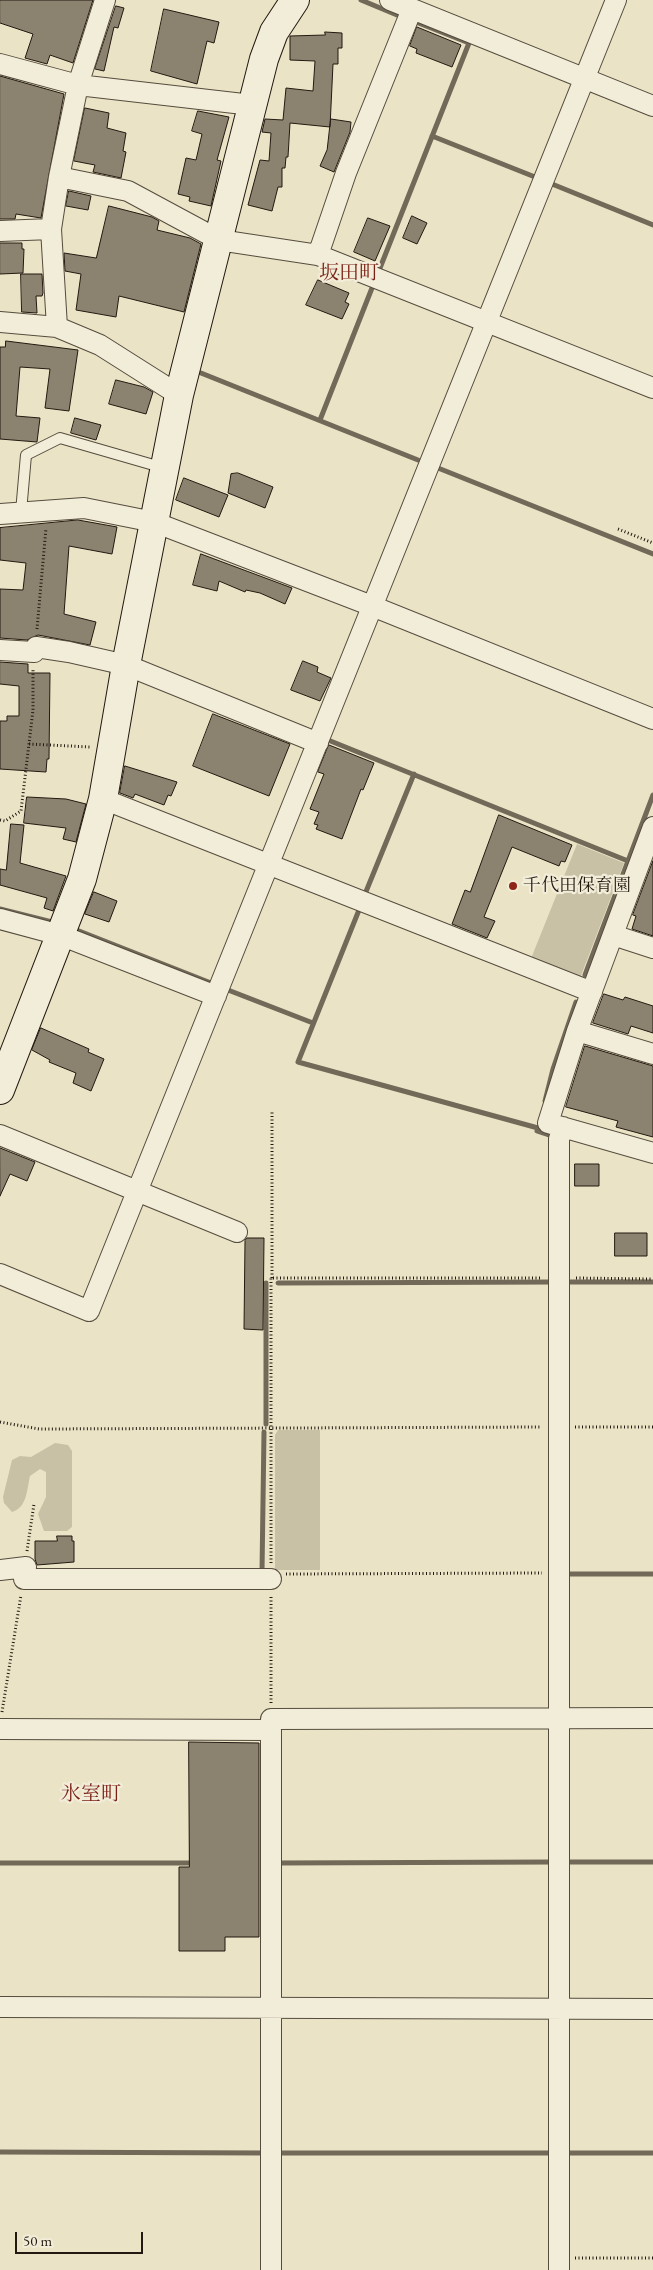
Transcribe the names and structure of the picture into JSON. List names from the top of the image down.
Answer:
{
  "districts": ["坂田町", "氷室町"],
  "places": ["千代田保育園"],
  "scale_bar": "50 m"
}
